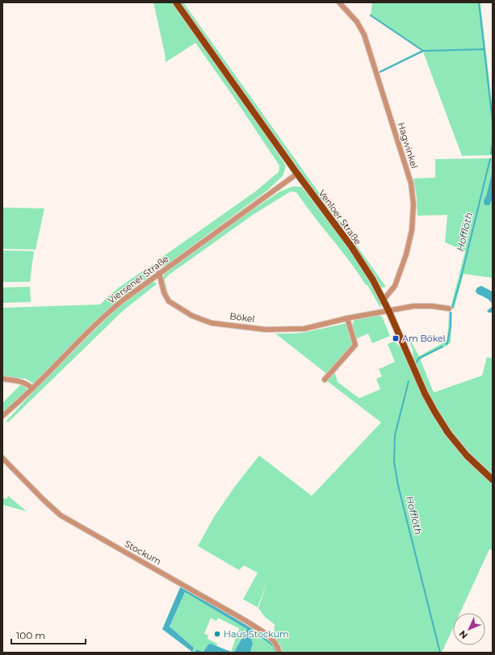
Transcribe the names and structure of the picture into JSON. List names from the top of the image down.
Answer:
{
  "streets": {
    "main road": ["Venloer Straße"],
    "street": [
      "Hagwinkel",
      "Viersener Straße",
      "Bökel",
      "Stockum"
    ]
  },
  "crossings": [
    ["Hagwinkel", "Venloer Straße"],
    ["Venloer Straße", "Viersener Straße"],
    ["Venloer Straße", "Bökel"],
    ["Viersener Straße", "Bökel"]
  ],
  "water": ["Hofflöth"],
  "places": {
    "transit": ["Am Bökel"],
    "other": ["Haus Stockum"]
  },
  "scale_bar": "100 m",
  "north": "bottom left"
}
